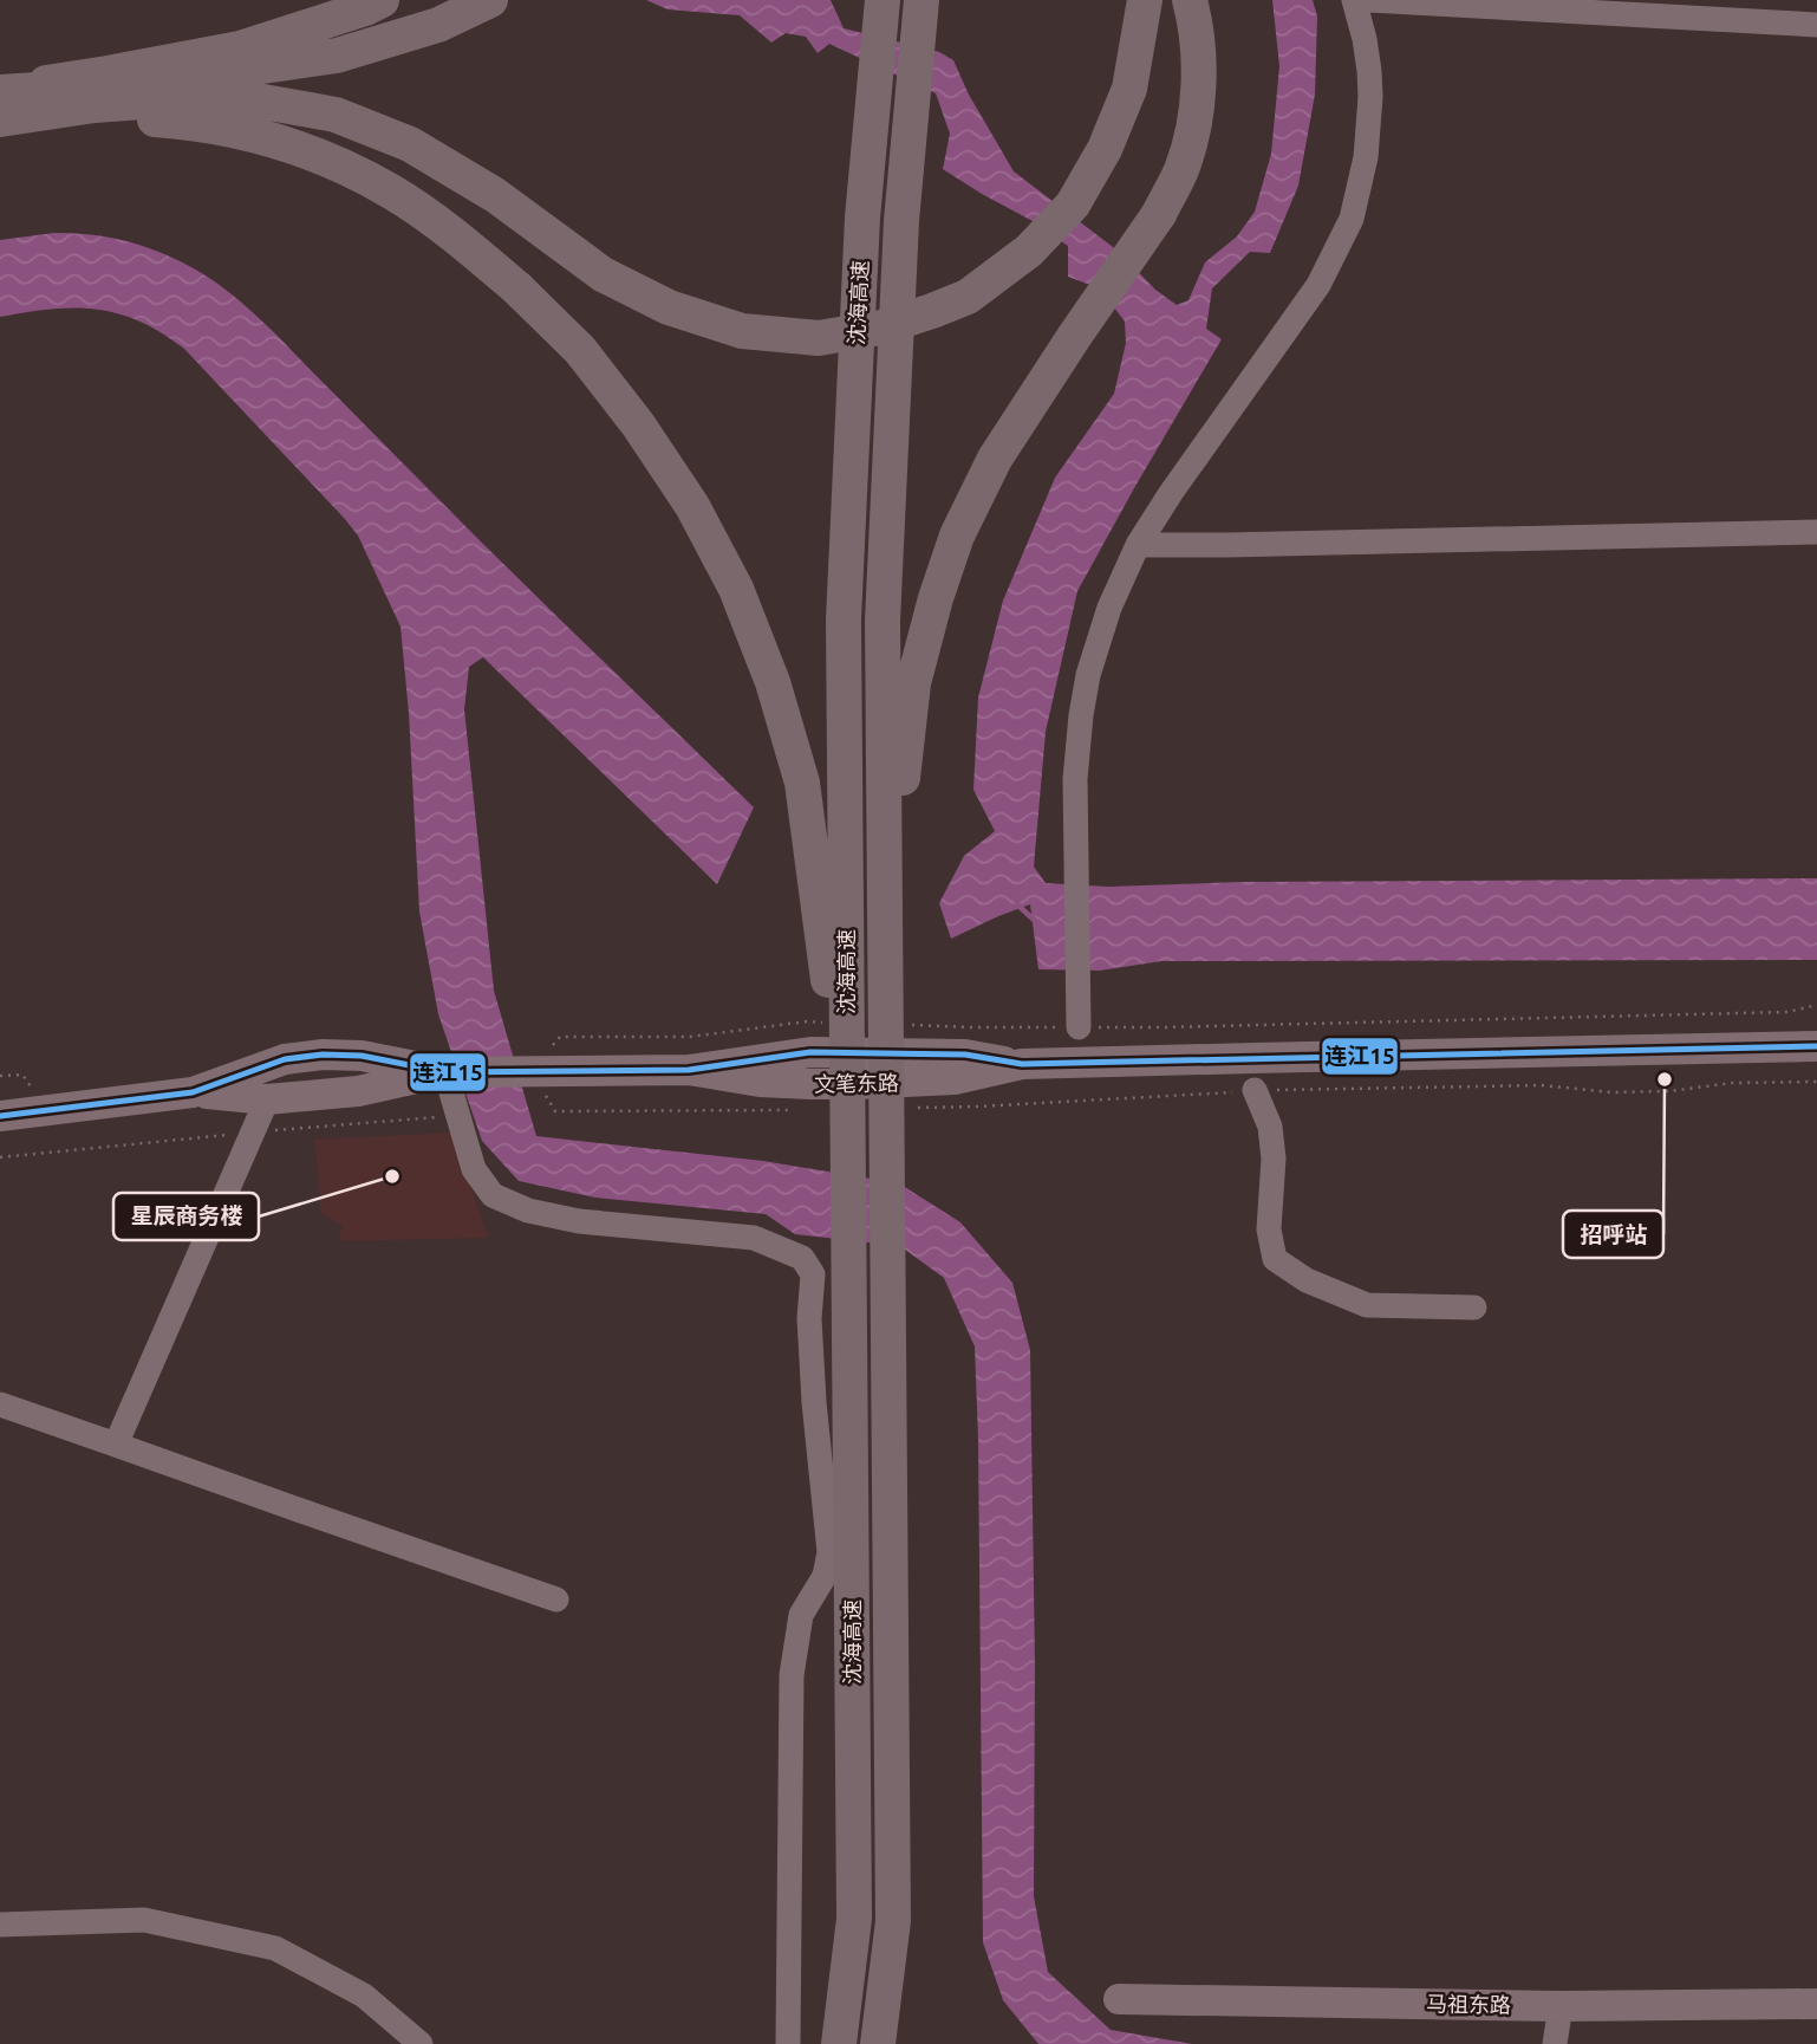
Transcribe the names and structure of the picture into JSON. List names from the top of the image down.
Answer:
{
  "streets": {
    "highway": ["沈海高速"],
    "main road": ["文笔东路", "马祖东路"]
  },
  "places": ["招呼站", "星辰商务楼"],
  "lines": ["transit line 连江15"]
}
